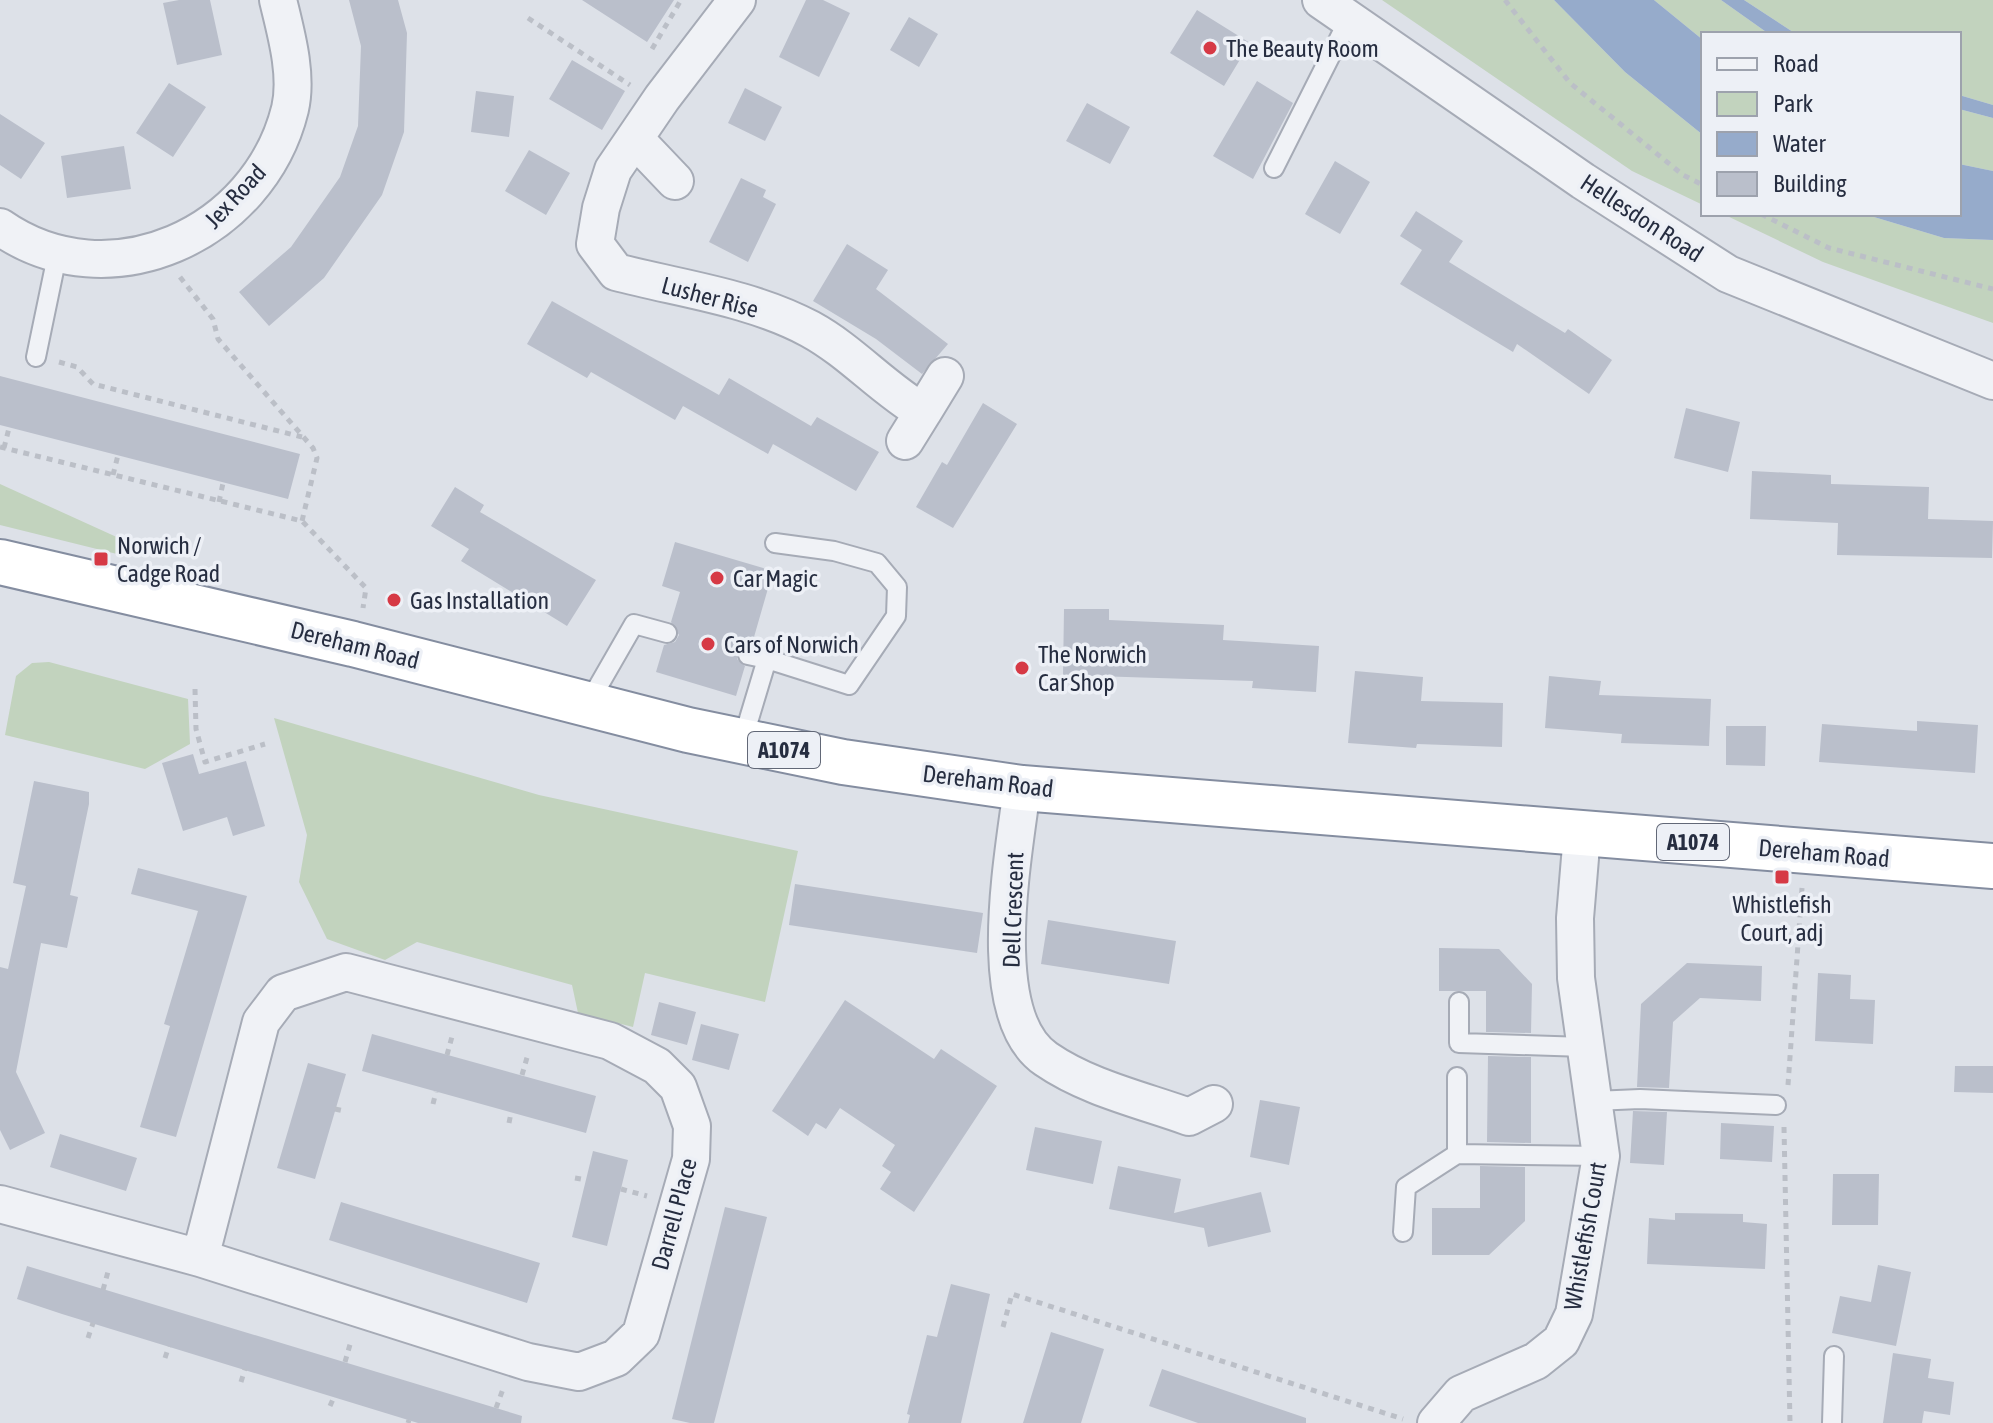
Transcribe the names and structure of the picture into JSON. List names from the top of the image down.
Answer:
{
  "streets": {
    "highway": ["Dereham Road", "A1074"],
    "street": [
      "Jex Road",
      "Hellesdon Road",
      "Lusher Rise",
      "Dell Crescent",
      "Darrell Place",
      "Whistlefish Court"
    ]
  },
  "crossings": [
    ["Dereham Road", "Dell Crescent"],
    ["Dereham Road", "Whistlefish Court"]
  ],
  "places": {
    "other": [
      "The Beauty Room",
      "Car Magic",
      "Gas Installation",
      "Cars of Norwich",
      "The Norwich Car Shop"
    ],
    "transit": ["Norwich / Cadge Road", "Whistlefish Court, adj"]
  },
  "legend": [
    "Road",
    "Park",
    "Water",
    "Building"
  ]
}
